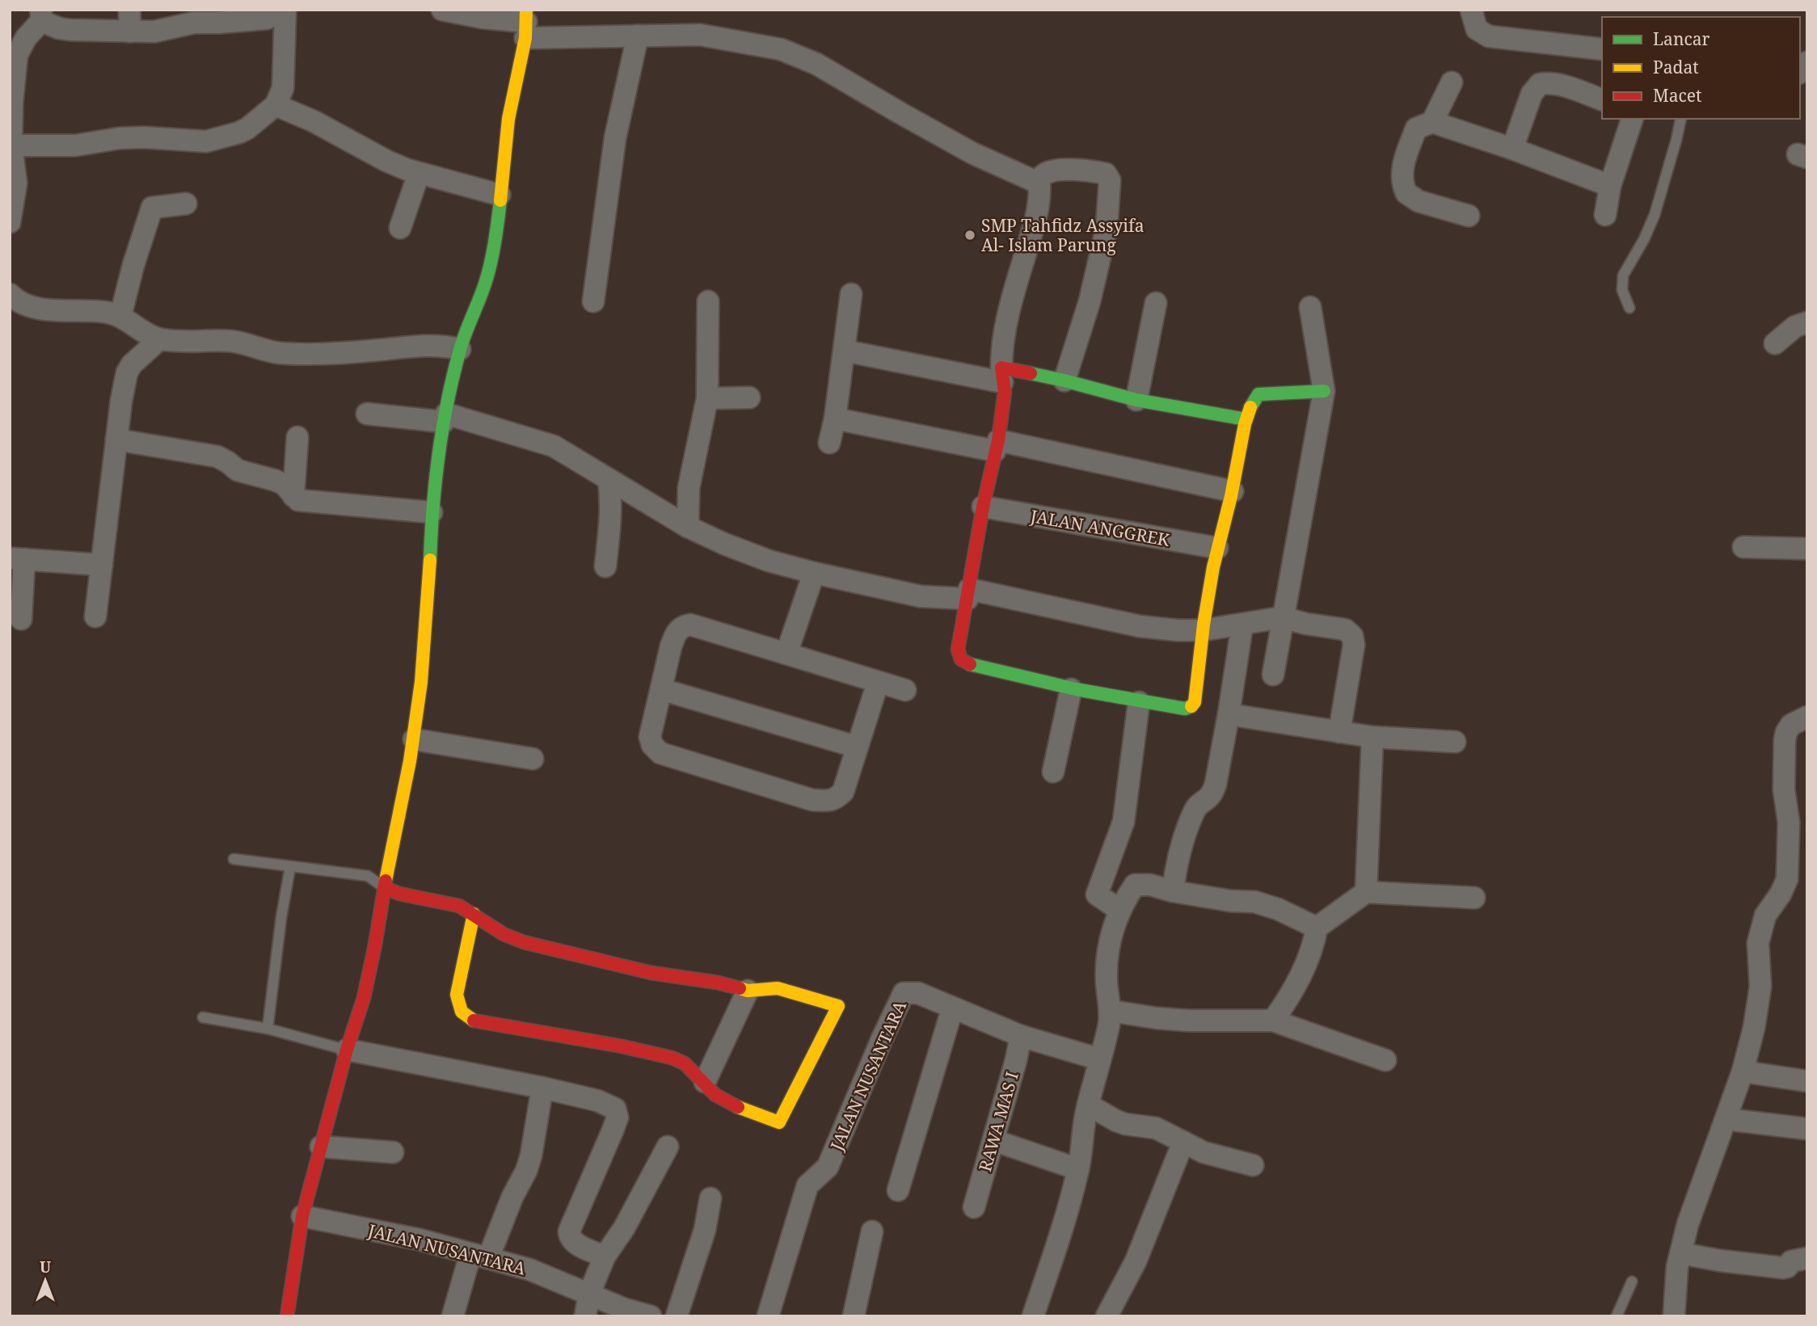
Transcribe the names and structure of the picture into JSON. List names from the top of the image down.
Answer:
{
  "streets": {
    "street": ["JALAN ANGGREK", "JALAN NUSANTARA", "RAWA MAS I"]
  },
  "crossings": [
    ["JALAN NUSANTARA", "RAWA MAS I"]
  ],
  "places": ["SMP Tahfidz Assyifa Al- Islam Parung"],
  "legend": ["Lancar", "Padat", "Macet"],
  "north": "top"
}
